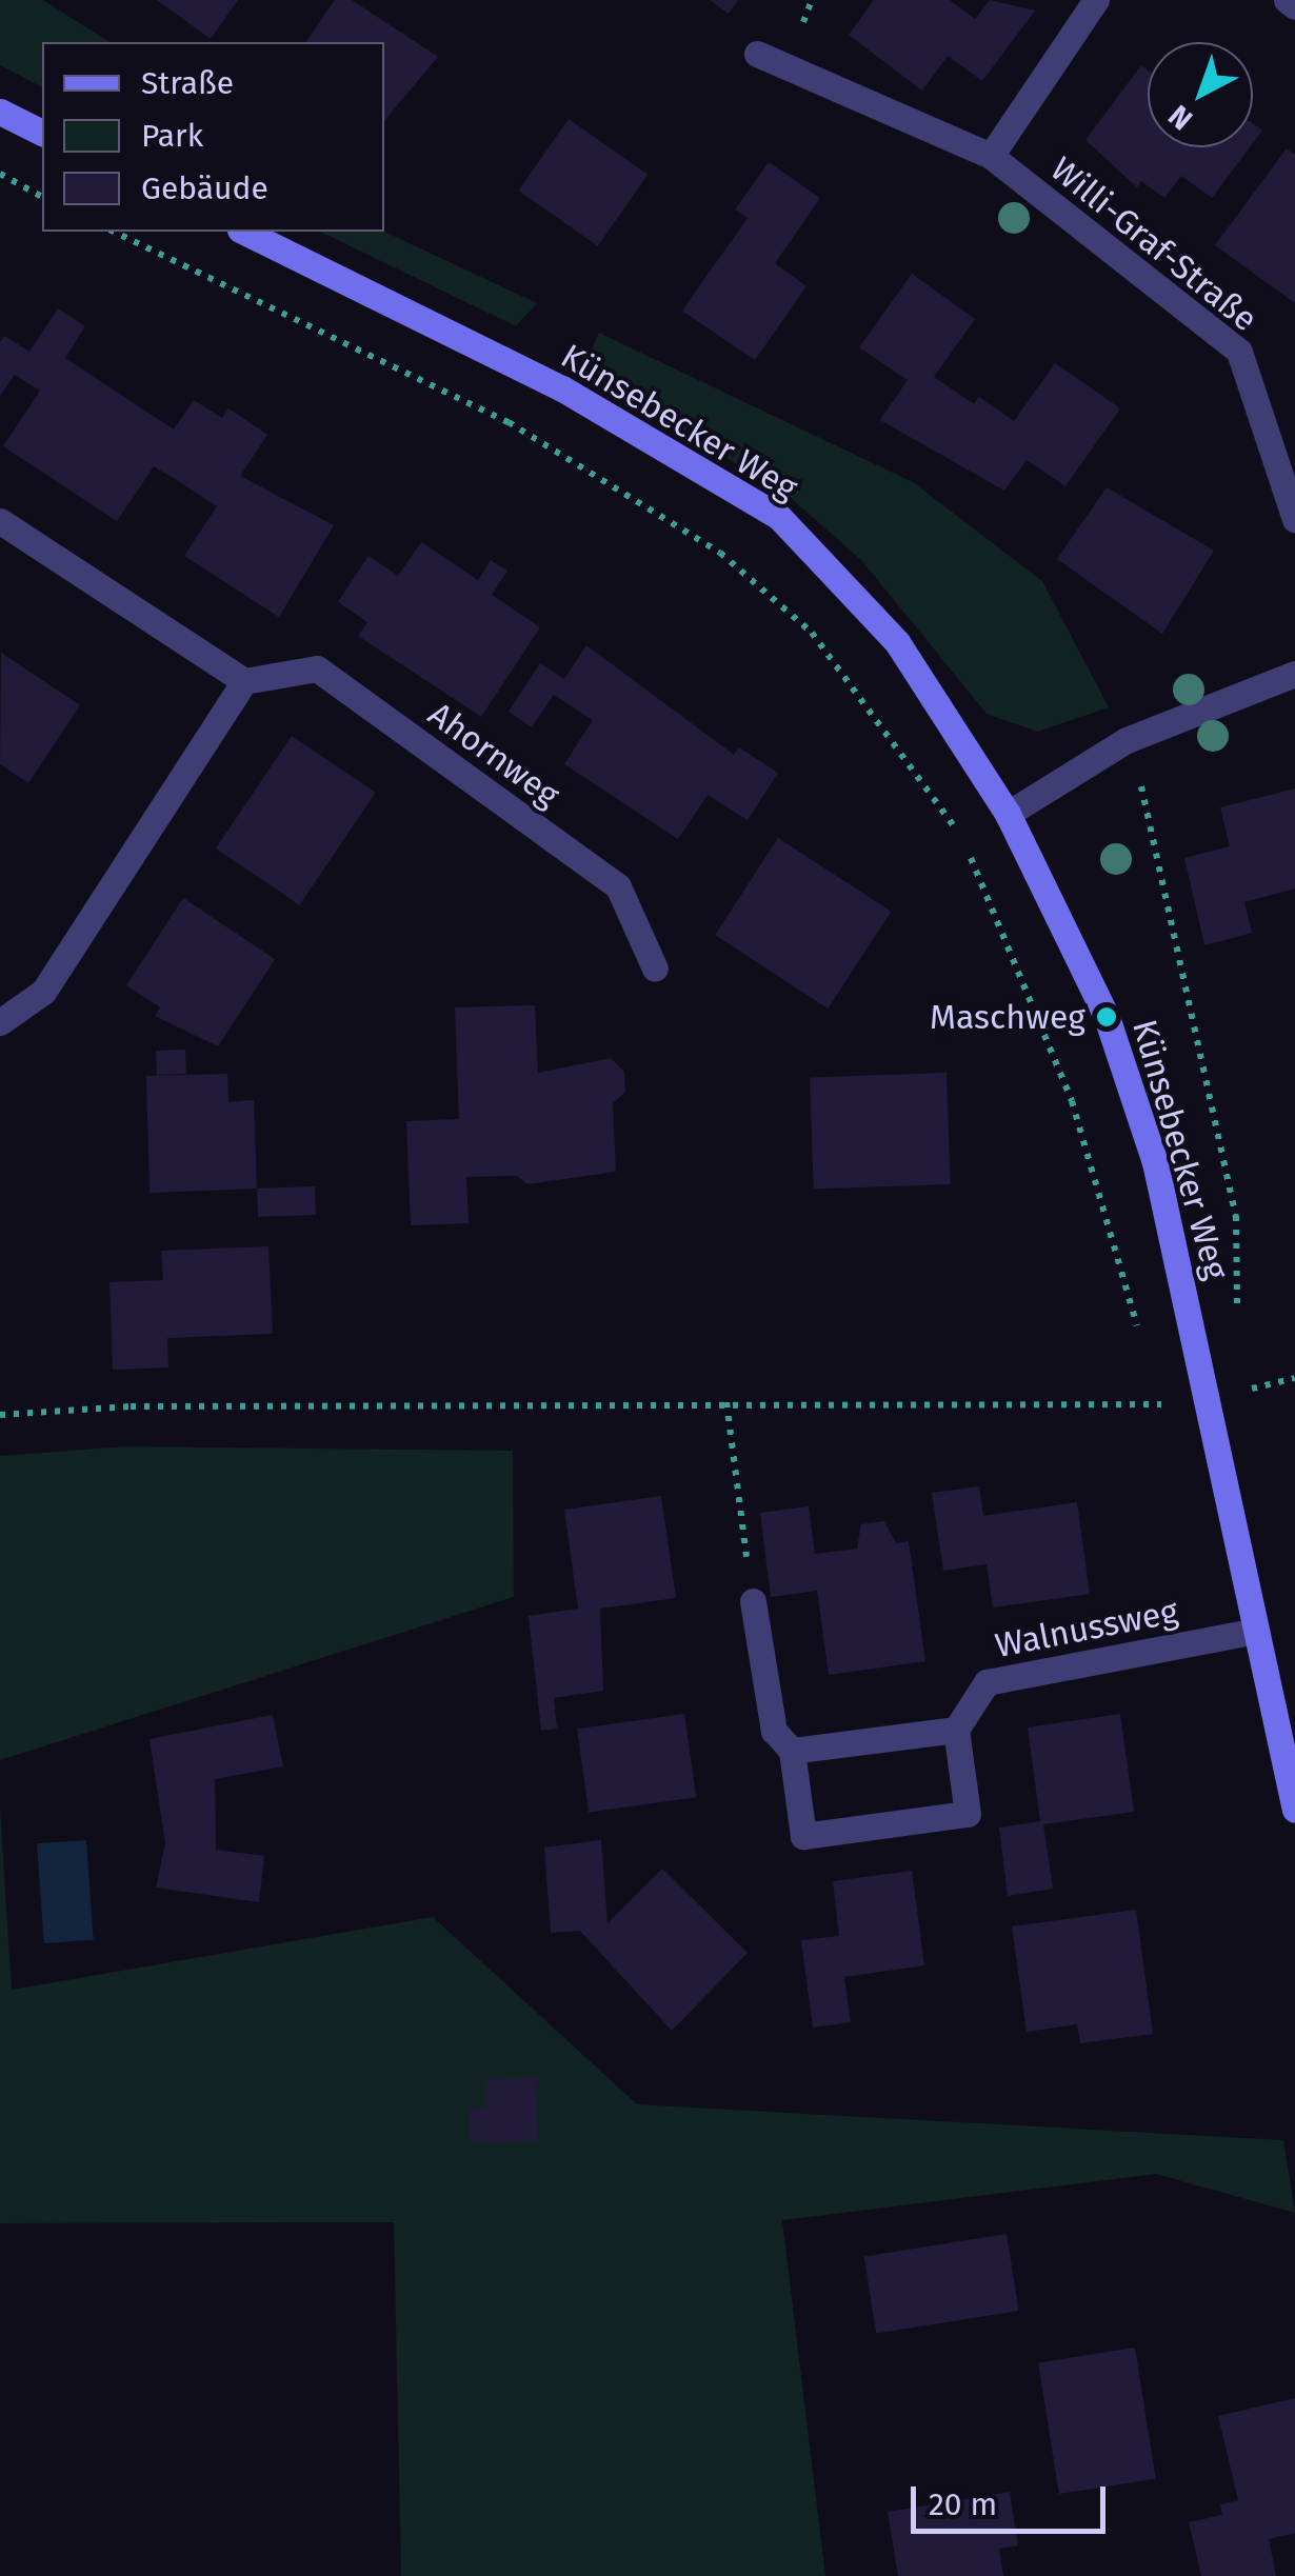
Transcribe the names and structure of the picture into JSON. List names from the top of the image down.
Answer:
{
  "streets": {
    "street": [
      "Willi-Graf-Straße",
      "Künsebecker Weg",
      "Ahornweg",
      "Walnussweg"
    ]
  },
  "crossings": [
    ["Künsebecker Weg", "Walnussweg"]
  ],
  "places": ["Maschweg"],
  "legend": ["Straße", "Park", "Gebäude"],
  "scale_bar": "20 m",
  "north": "bottom left"
}
